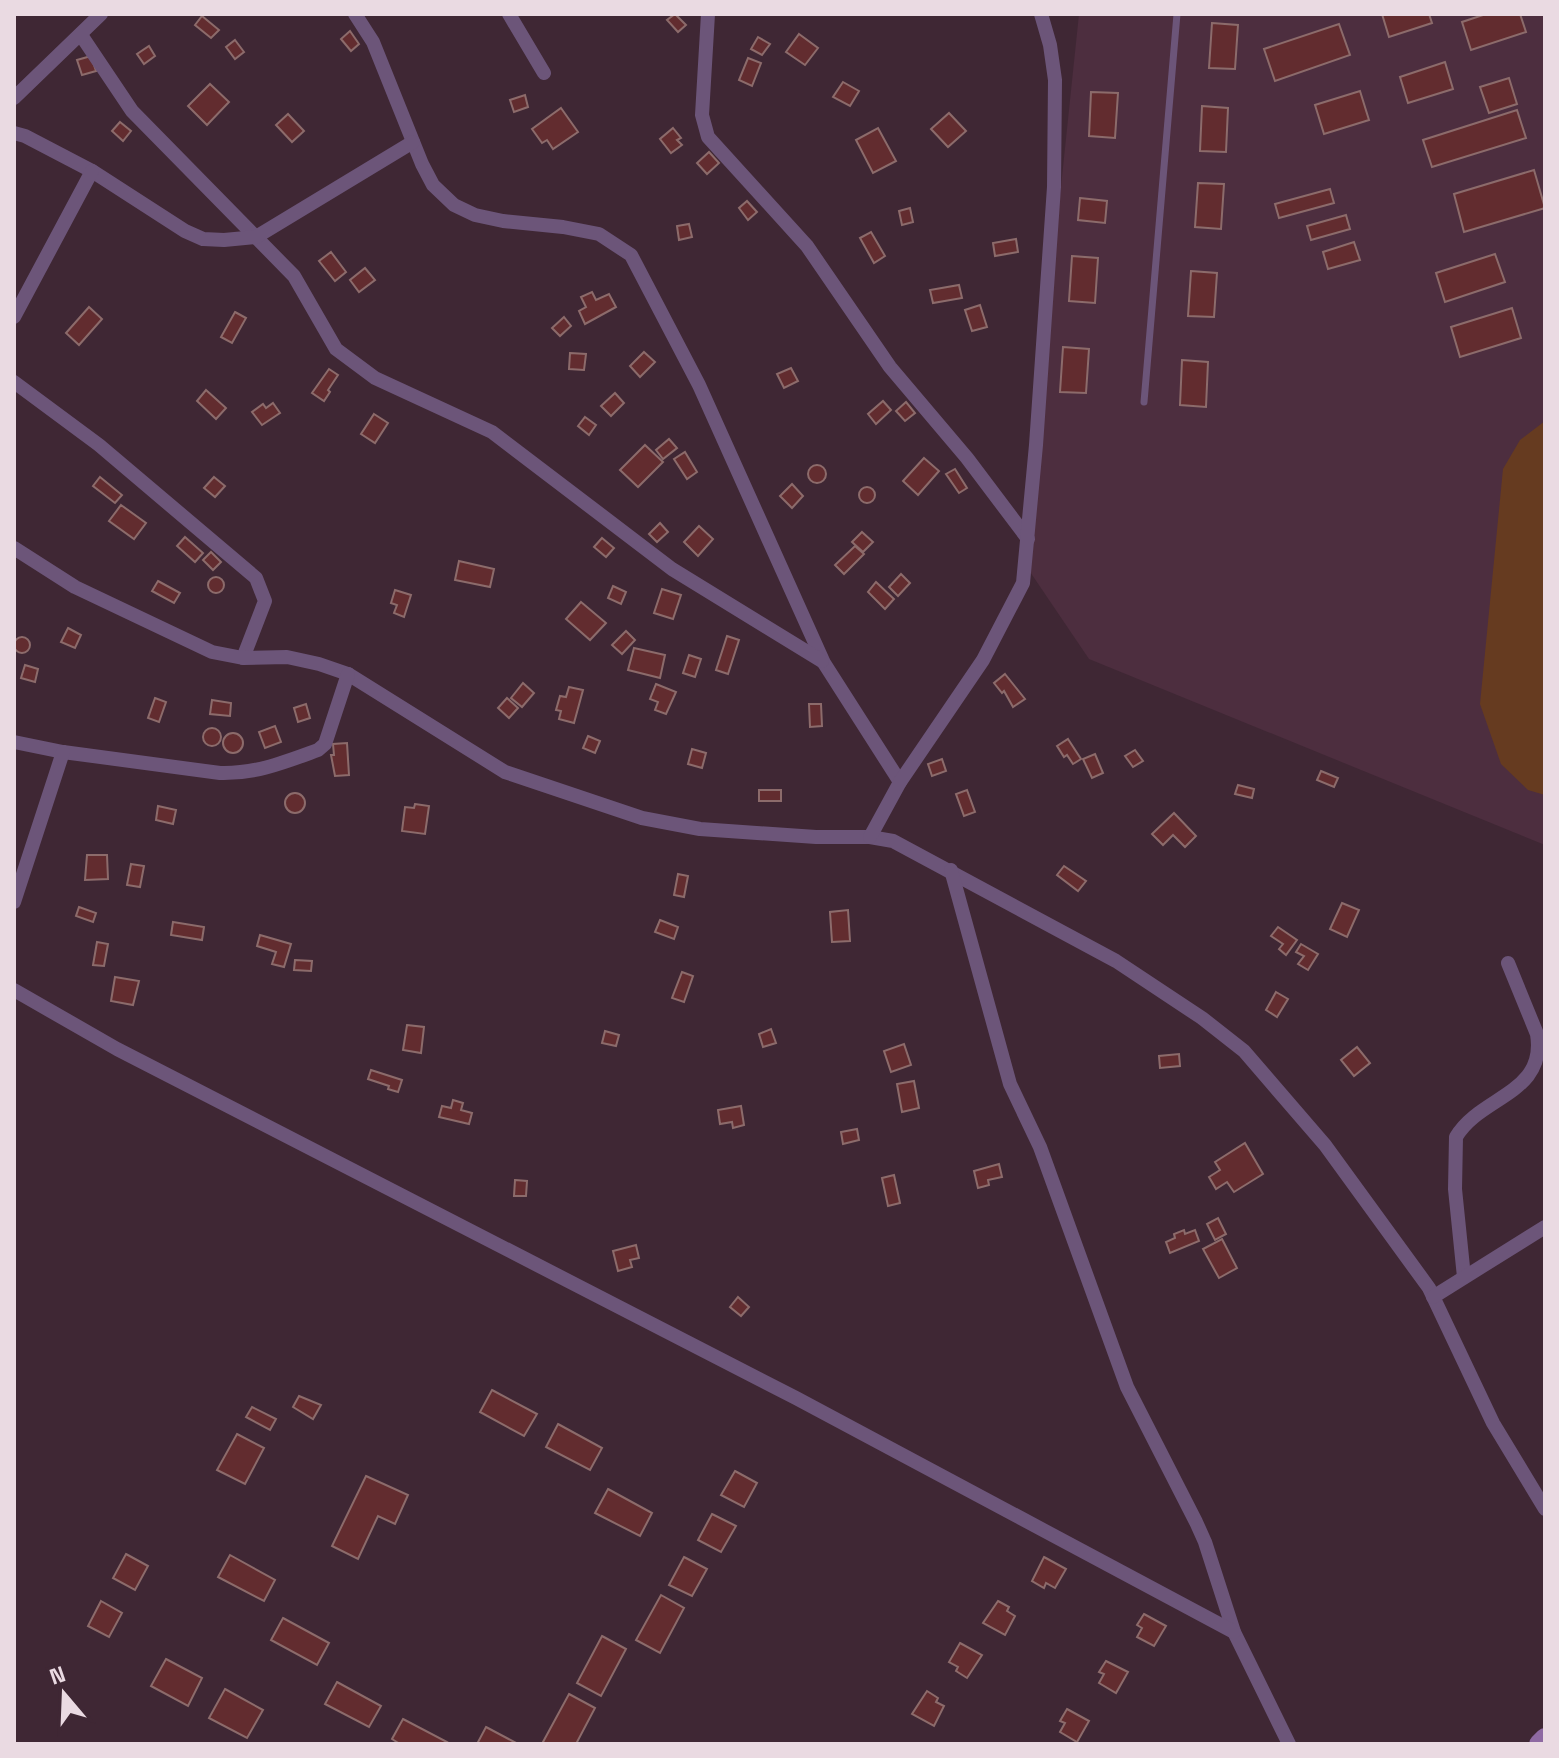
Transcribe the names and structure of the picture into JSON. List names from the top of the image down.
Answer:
{
  "north": "top"
}
